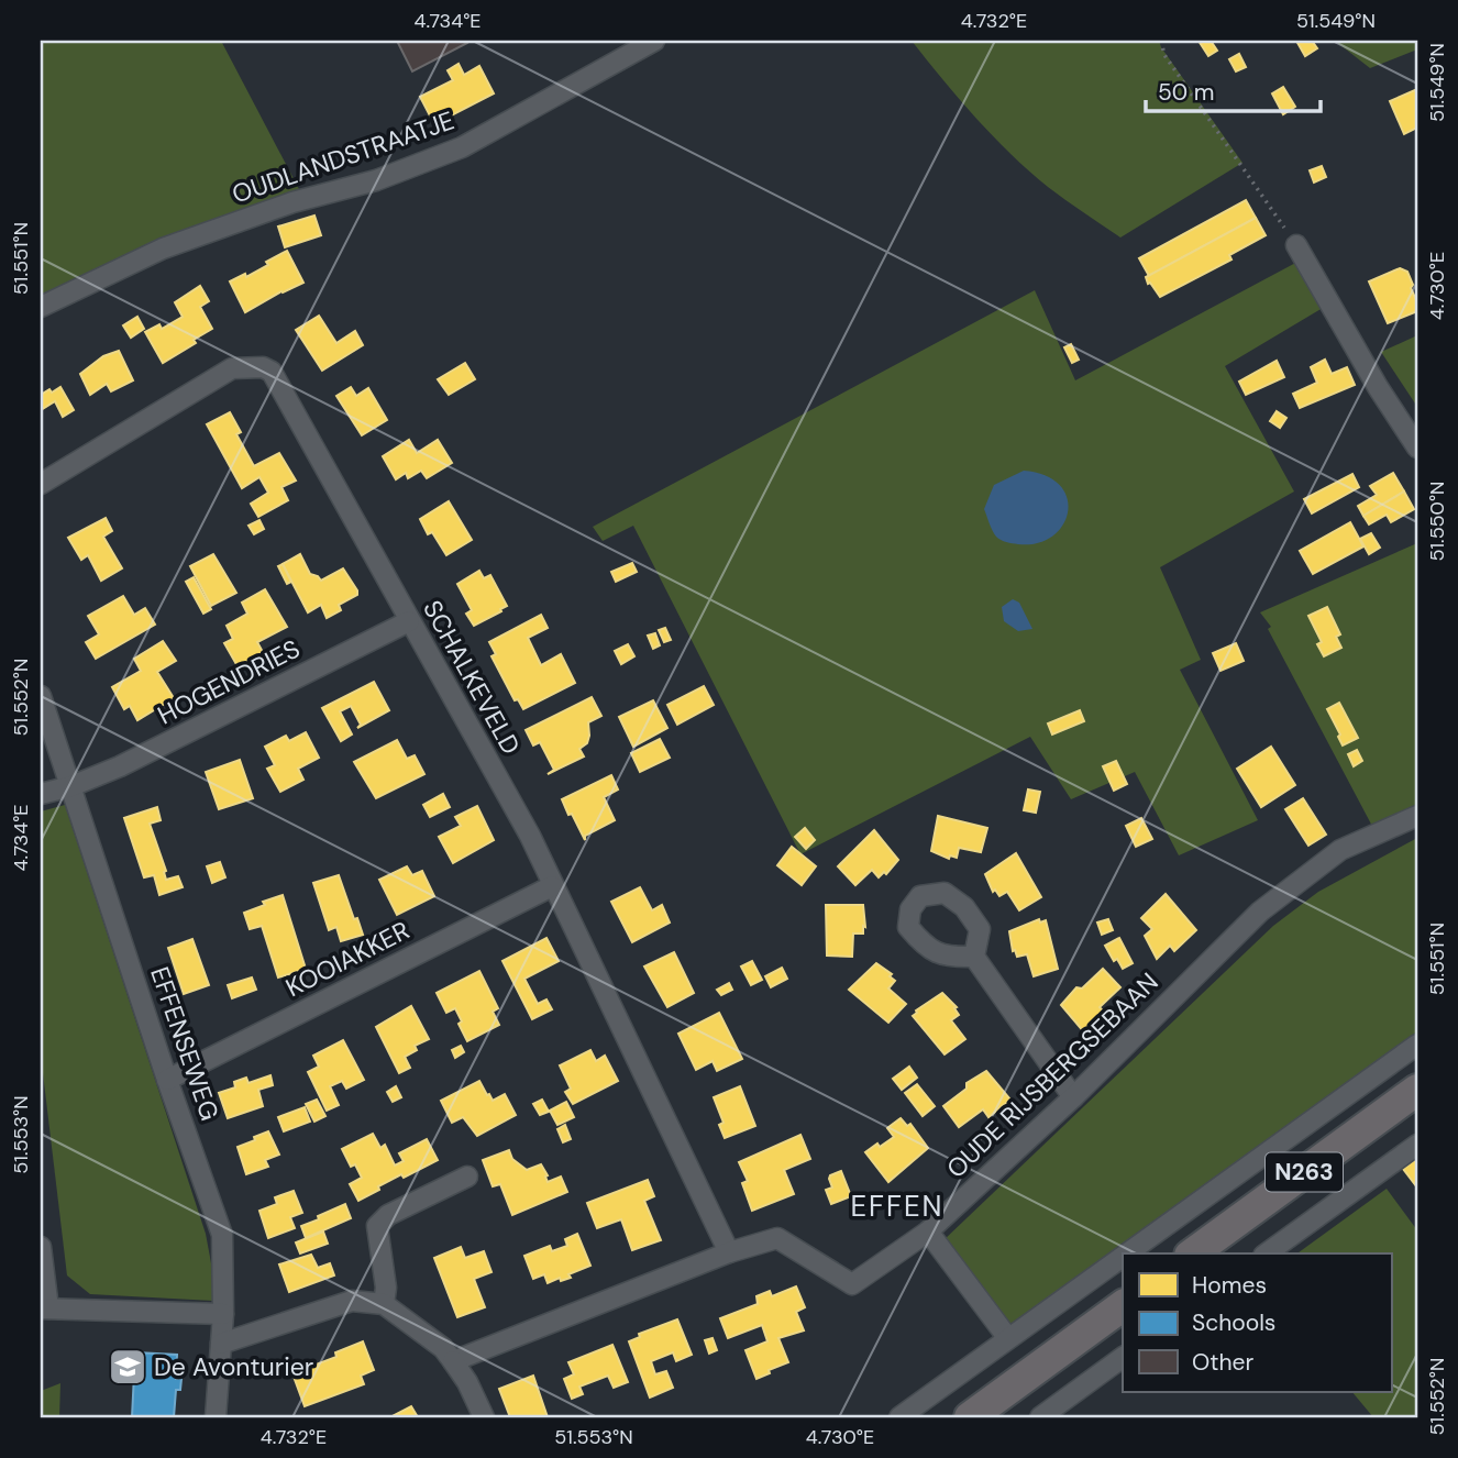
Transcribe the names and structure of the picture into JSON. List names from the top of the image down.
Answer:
{
  "streets": {
    "main road": ["N263"],
    "street": [
      "OUDLANDSTRAATJE",
      "SCHALKEVELD",
      "HOGENDRIES",
      "KOOIAKKER",
      "EFFENSEWEG",
      "OUDE RIJSBERGSEBAAN"
    ]
  },
  "crossings": [
    ["SCHALKEVELD", "HOGENDRIES"],
    ["SCHALKEVELD", "KOOIAKKER"],
    ["SCHALKEVELD", "OUDE RIJSBERGSEBAAN"],
    ["HOGENDRIES", "EFFENSEWEG"],
    ["KOOIAKKER", "EFFENSEWEG"]
  ],
  "districts": ["EFFEN"],
  "places": {
    "school or university": ["De Avonturier"]
  },
  "legend": ["Homes", "Schools", "Other"],
  "scale_bar": "50 m",
  "coordinates": [
    "4.734°E",
    "4.732°E",
    "51.549°N",
    "51.551°N",
    "4.730°E",
    "51.550°N",
    "51.552°N",
    "51.553°N"
  ]
}
